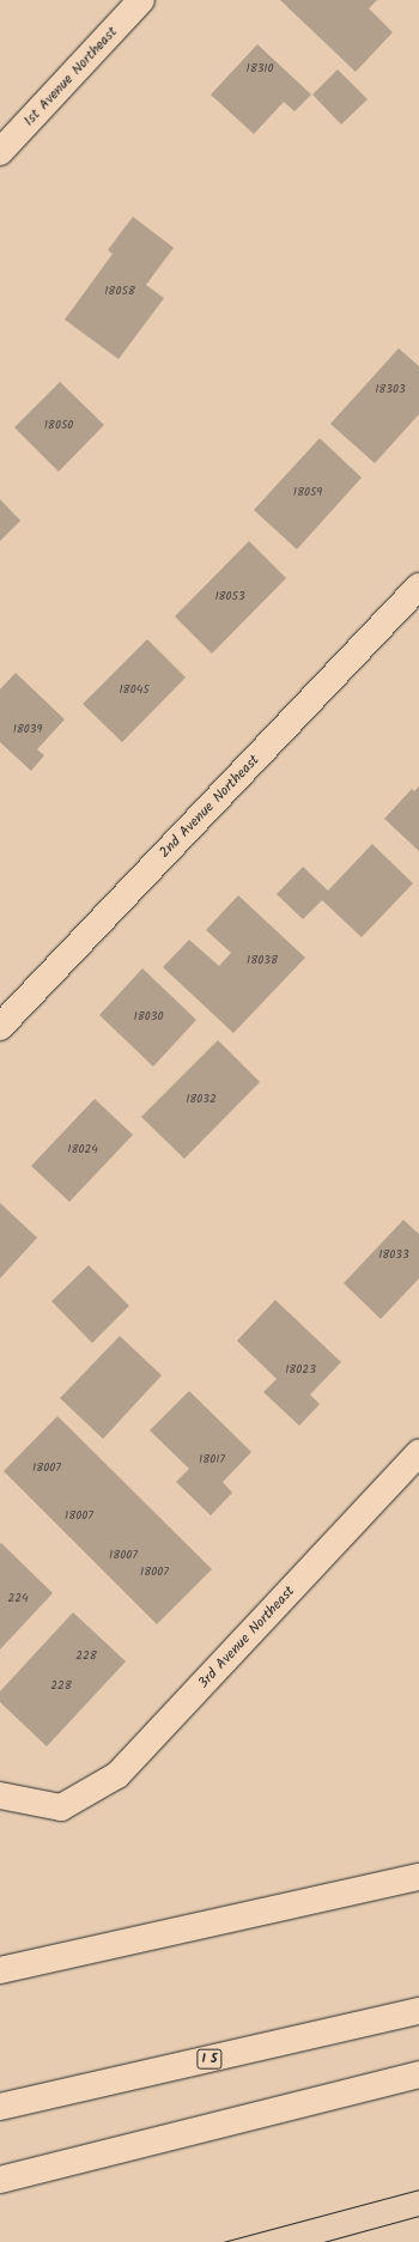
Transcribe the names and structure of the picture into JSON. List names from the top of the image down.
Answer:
{
  "streets": {
    "main road": [
      "1st Avenue Northeast",
      "2nd Avenue Northeast",
      "3rd Avenue Northeast",
      "I 5"
    ]
  },
  "house_numbers": [
    "18310",
    "18058",
    "18303",
    "18050",
    "18059",
    "18053",
    "18045",
    "18039",
    "18038",
    "18030",
    "18032",
    "18024",
    "18033",
    "18023",
    "18017",
    "18007",
    "18007",
    "18007",
    "18007",
    "224",
    "228",
    "228"
  ]
}
